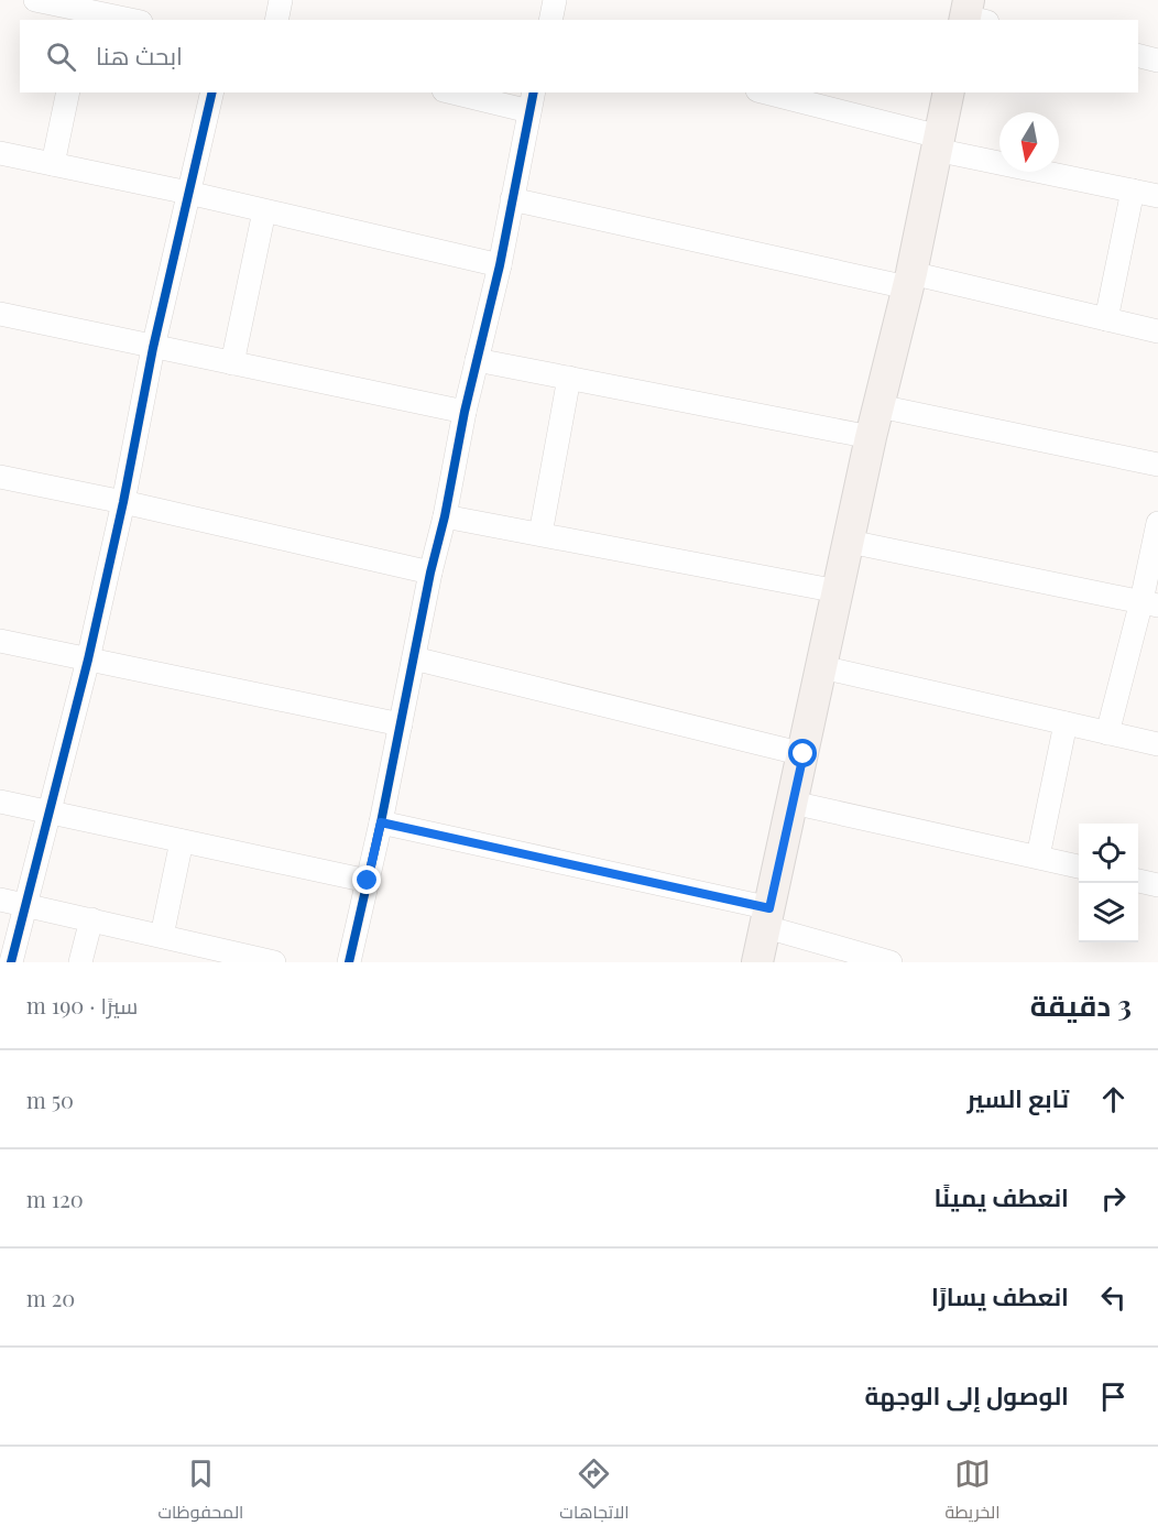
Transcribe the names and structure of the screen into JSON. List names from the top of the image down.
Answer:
{
  "north": "bottom",
  "page": {
    "search": "ابحث هنا",
    "heading": ["3 دقيقة", "سيرًا · 190 m"],
    "list": [
      ["تابع السير", "50 m"],
      ["انعطف يمينًا", "120 m"],
      ["انعطف يسارًا", "20 m"],
      "الوصول إلى الوجهة"
    ],
    "nav": ["الخريطة", "الاتجاهات", "المحفوظات"]
  }
}
